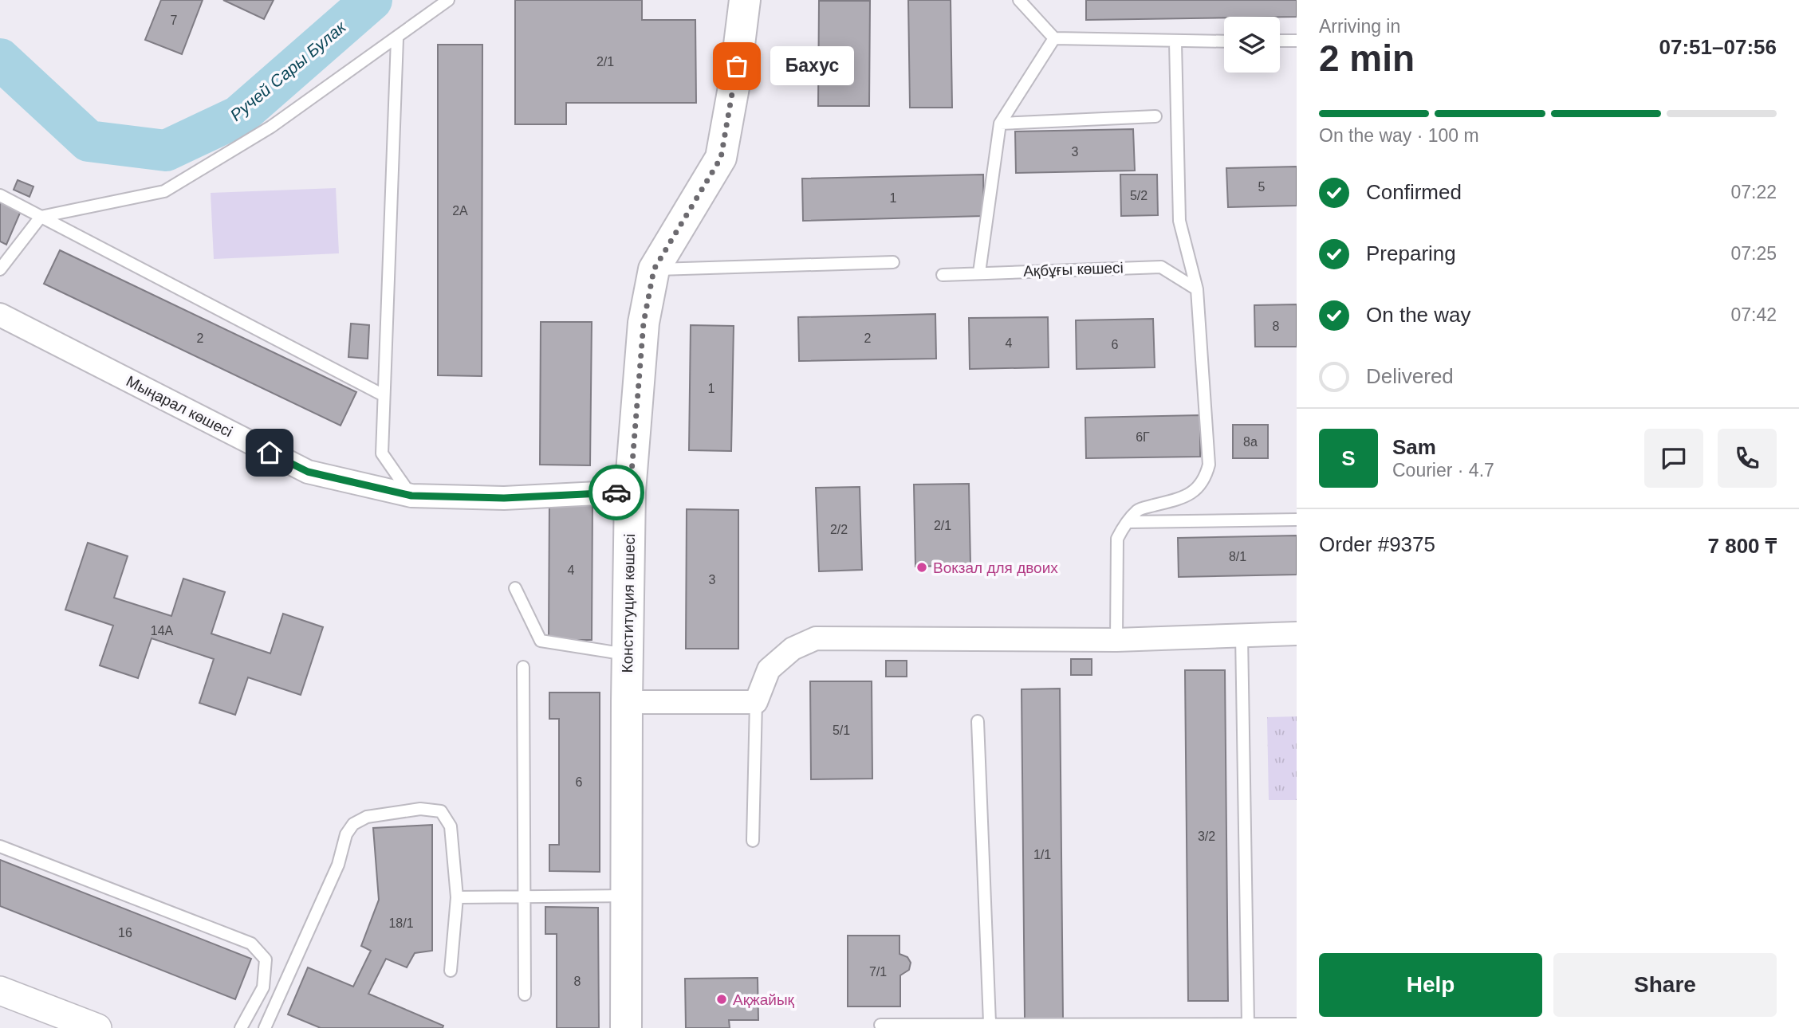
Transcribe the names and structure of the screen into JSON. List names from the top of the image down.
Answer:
{
  "streets": {
    "main road": ["Конституция көшесі"],
    "street": ["Мыңарал көшесі"],
    "lane": ["Ақбұғы көшесі"]
  },
  "crossings": [
    ["Мыңарал көшесі", "Конституция көшесі"]
  ],
  "water": ["Ручей Сары Булак"],
  "places": ["Бахус", "Вокзал для двоих", "Ақжайық"],
  "house_numbers": [
    "7",
    "2/1",
    "3",
    "5",
    "5/2",
    "1",
    "2А",
    "8",
    "2",
    "2",
    "4",
    "6",
    "1",
    "6Г",
    "8а",
    "2/1",
    "2/2",
    "8/1",
    "4",
    "3",
    "14А",
    "5/1",
    "6",
    "3/2",
    "1/1",
    "18/1",
    "16",
    "7/1",
    "8"
  ],
  "page": {
    "heading": ["2 min", "Arriving in", "07:51–07:56"],
    "panel": [
      "Sam",
      "Courier · 4.7",
      "Order #9375",
      "7 800 ₸"
    ],
    "bubble": "Бахус",
    "bar": "On the way · 100 m",
    "list": [
      ["Confirmed", "07:22"],
      ["Preparing", "07:25"],
      ["On the way", "07:42"],
      "Delivered"
    ],
    "round": "S",
    "buttons": ["Help", "Share"]
  }
}
